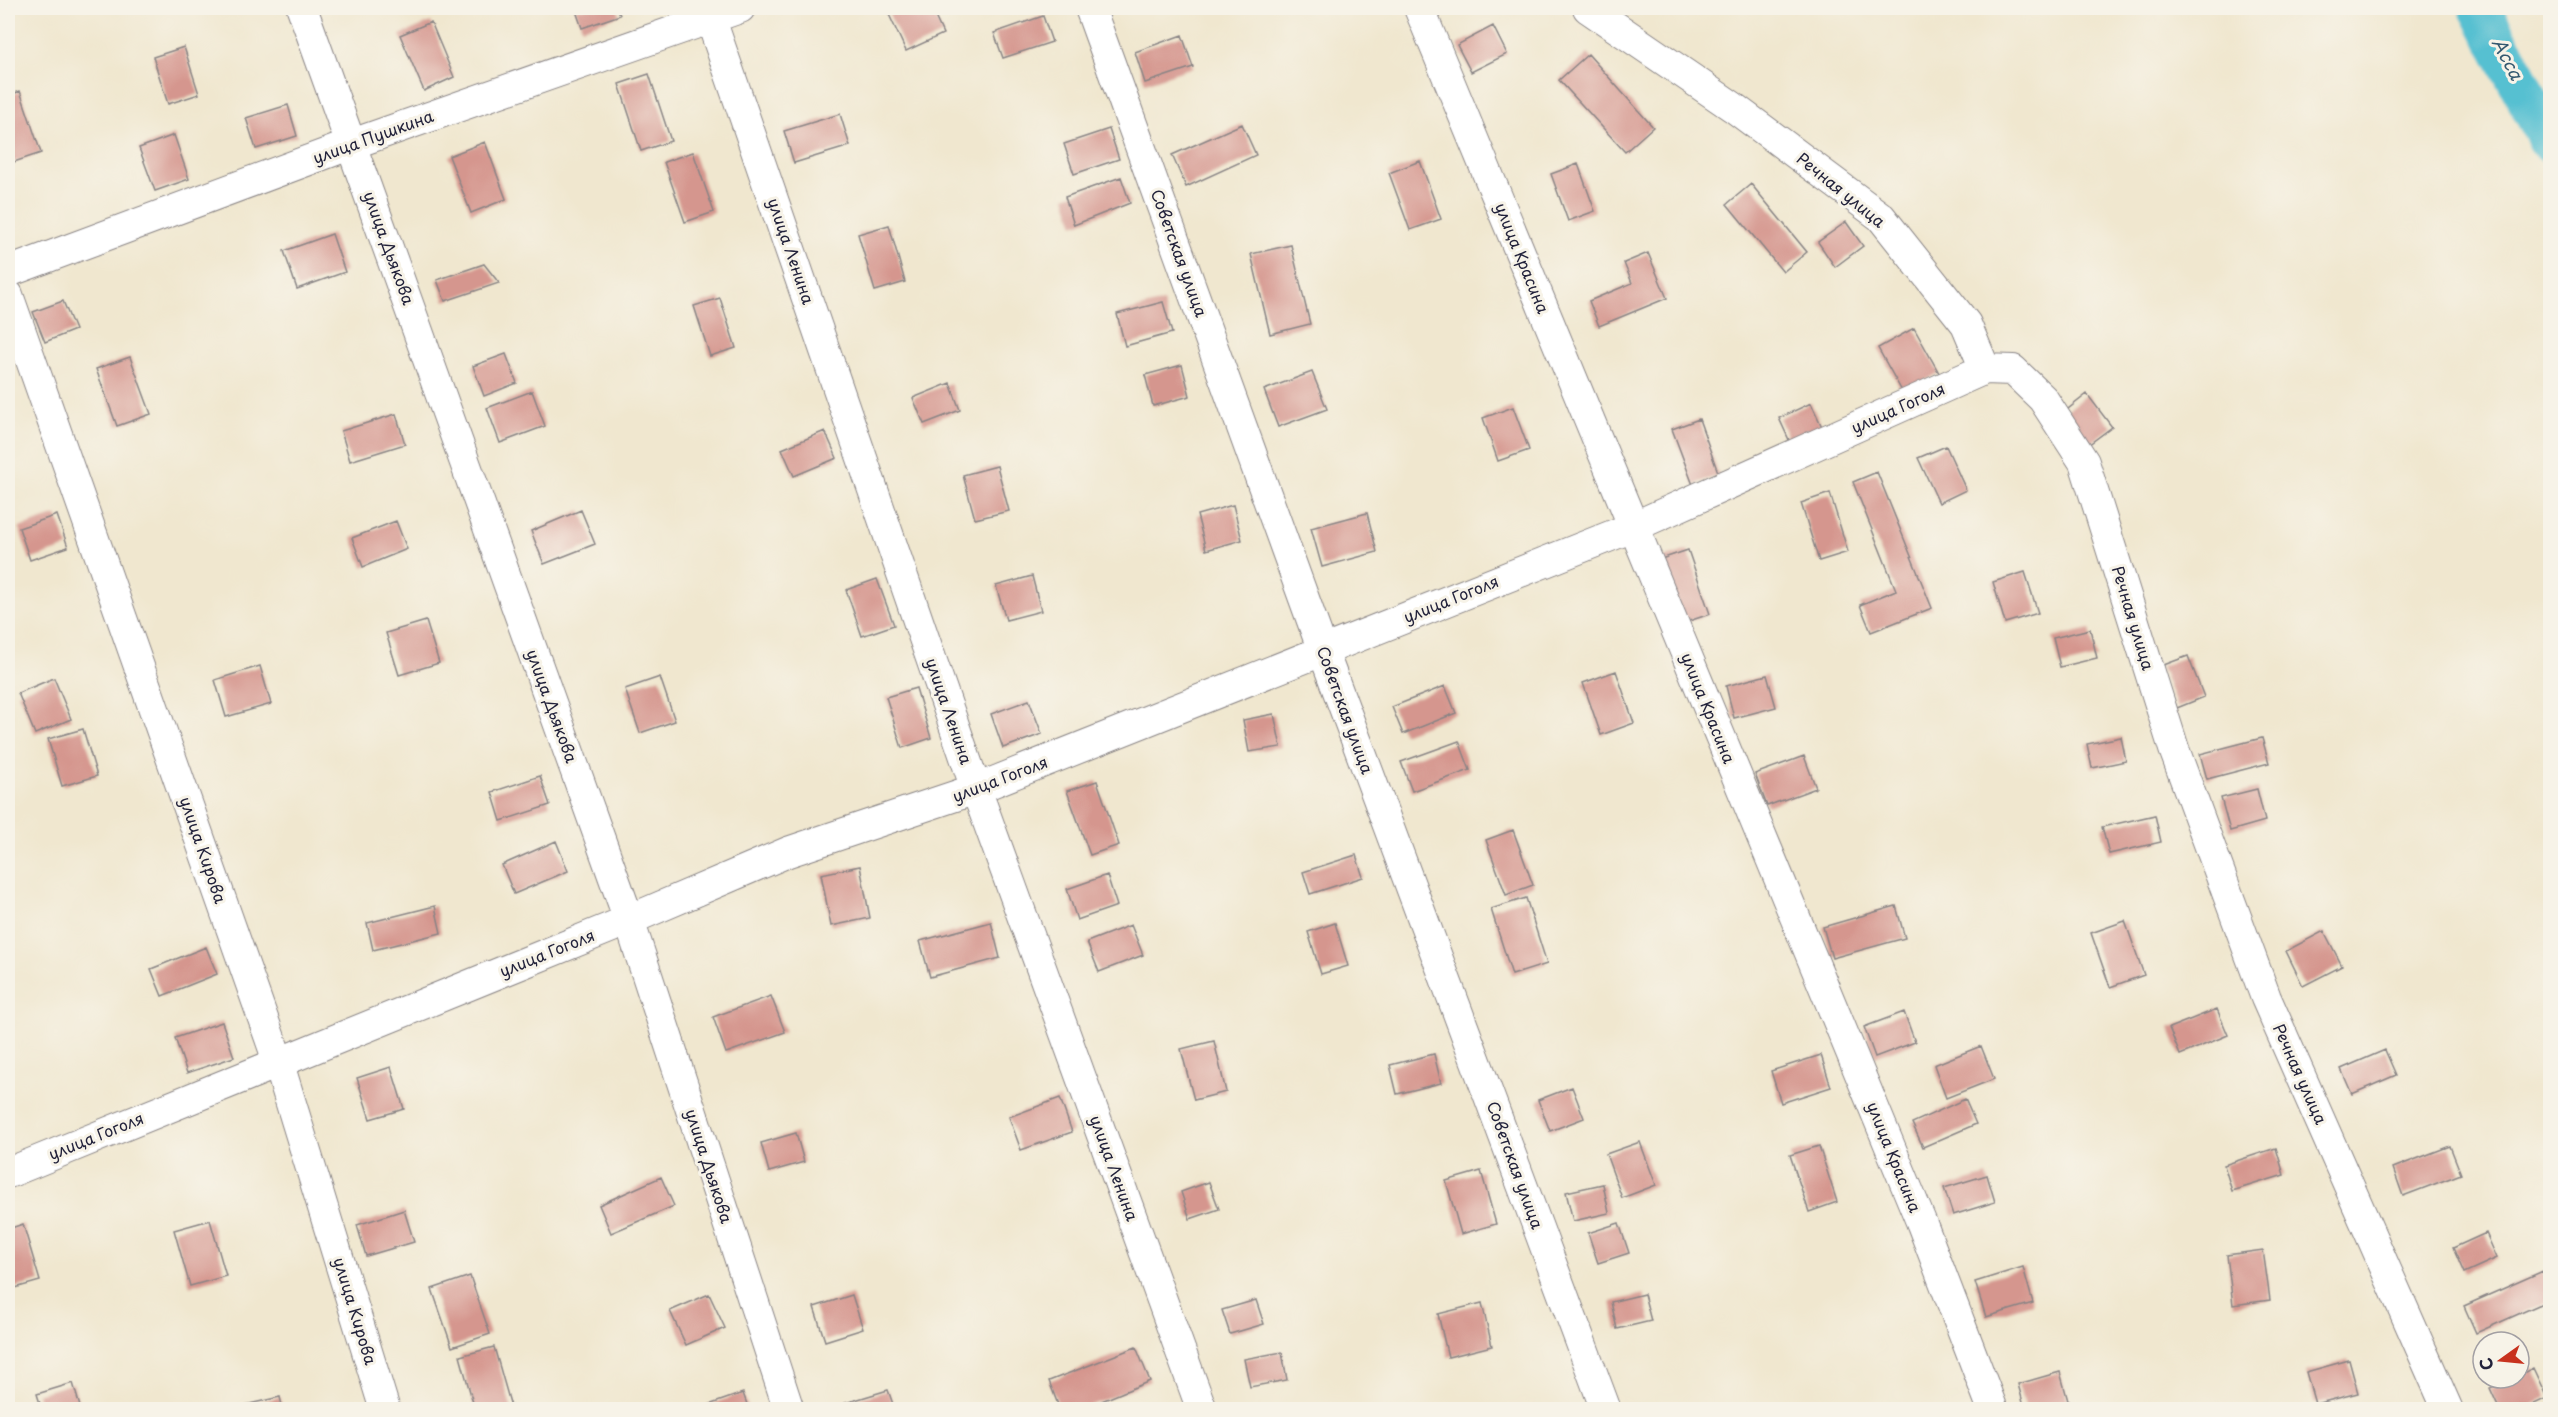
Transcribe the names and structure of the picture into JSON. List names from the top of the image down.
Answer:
{
  "streets": {
    "street": [
      "улица Пушкина",
      "Речная улица",
      "улица Дьякова",
      "улица Ленина",
      "Советская улица",
      "улица Красина",
      "улица Гоголя",
      "улица Кирова"
    ]
  },
  "crossings": [
    ["улица Пушкина", "улица Дьякова"],
    ["улица Пушкина", "улица Ленина"],
    ["Речная улица", "улица Гоголя"],
    ["улица Дьякова", "улица Гоголя"],
    ["улица Ленина", "улица Гоголя"],
    ["Советская улица", "улица Гоголя"],
    ["улица Красина", "улица Гоголя"],
    ["улица Гоголя", "улица Кирова"]
  ],
  "water": ["Асса"],
  "north": "left"
}
